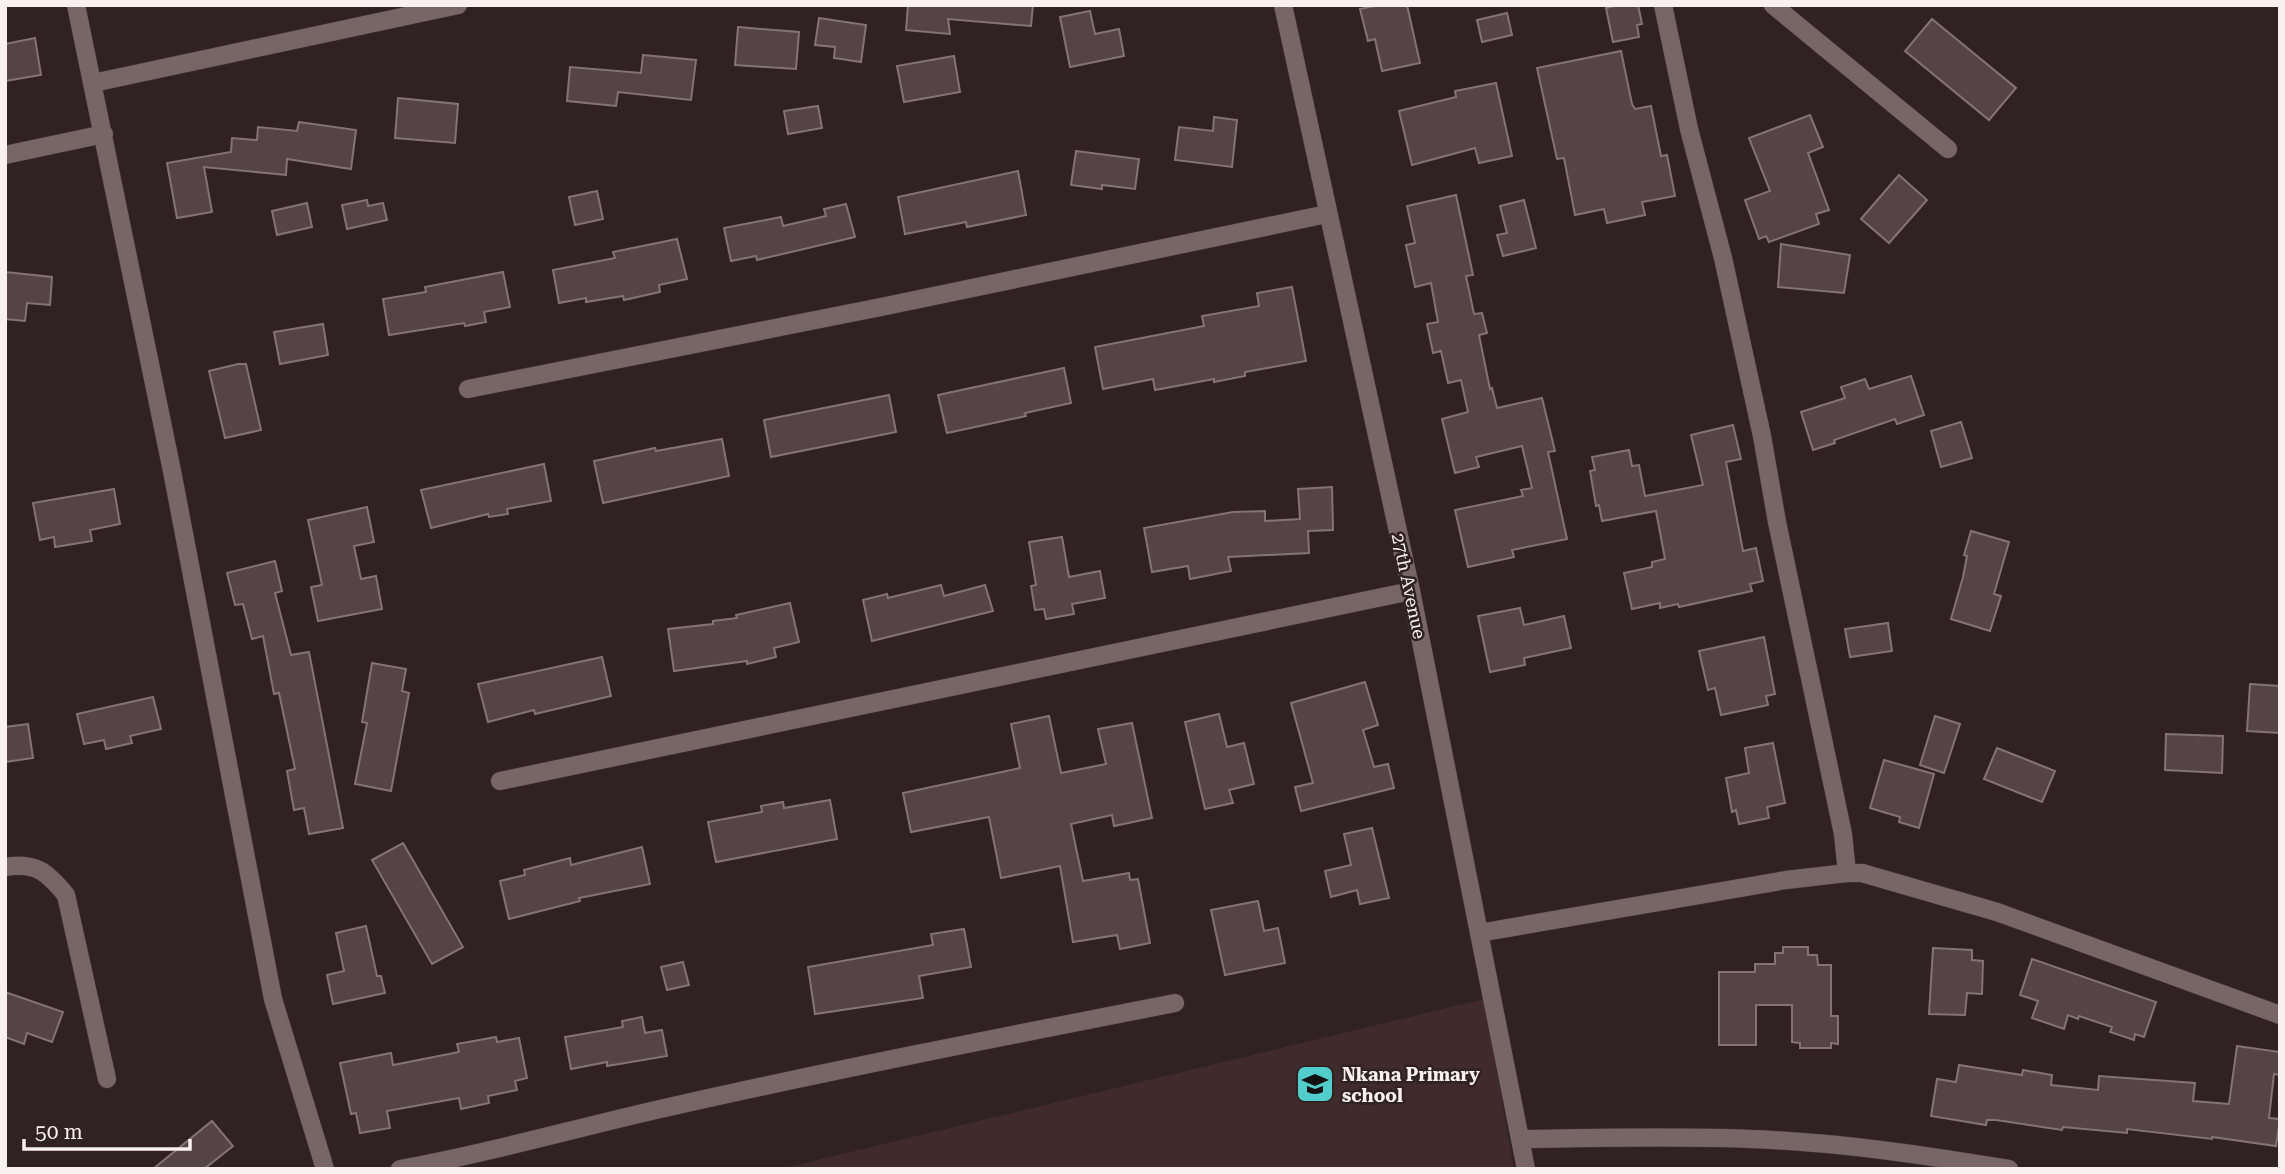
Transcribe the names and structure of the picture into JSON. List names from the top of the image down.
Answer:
{
  "streets": {
    "street": ["27th Avenue"]
  },
  "places": {
    "school or university": ["Nkana Primary school"]
  },
  "scale_bar": "50 m"
}
